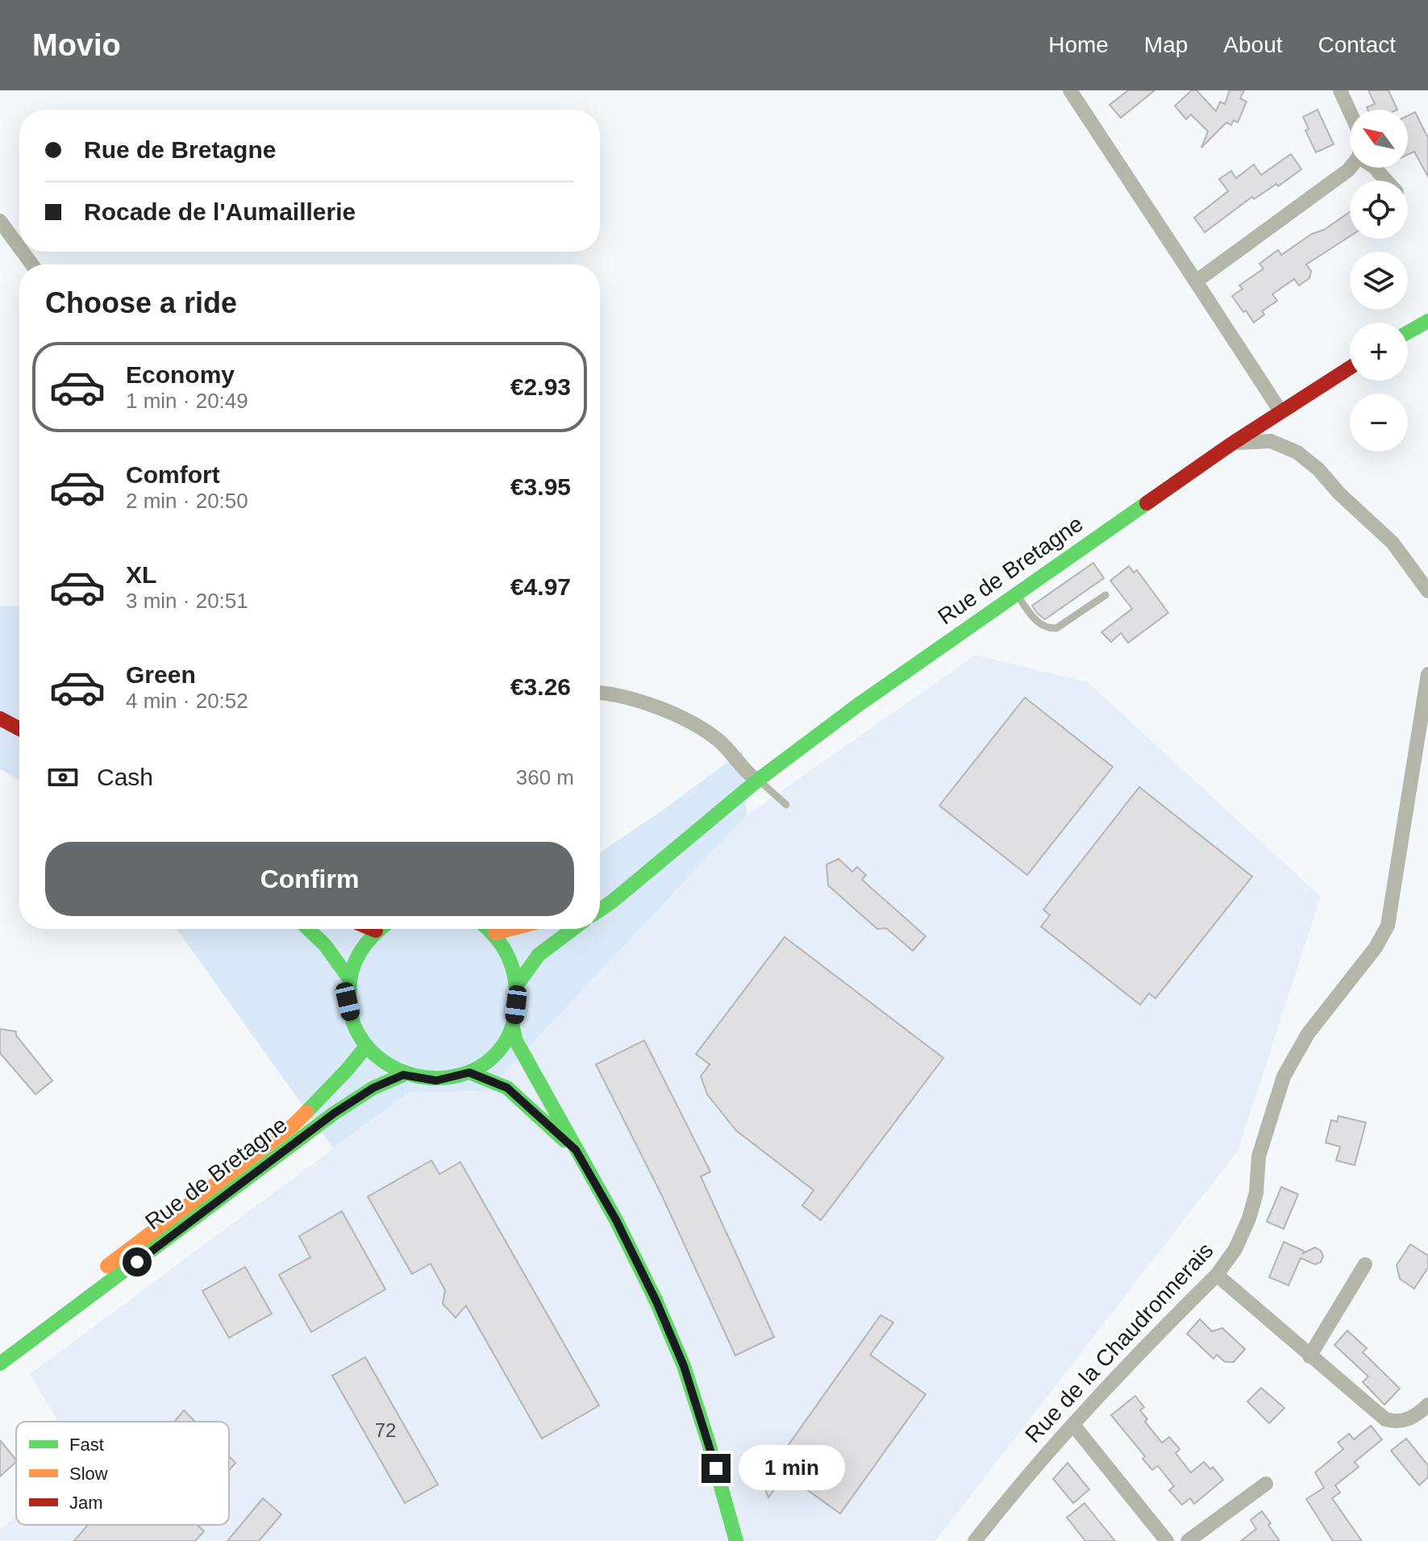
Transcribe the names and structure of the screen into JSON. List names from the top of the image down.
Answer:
{
  "streets": {
    "main road": ["Rue de Bretagne"],
    "street": ["Rue de la Chaudronnerais"]
  },
  "house_numbers": ["72"],
  "legend": ["Fast", "Slow", "Jam"],
  "north": "top left",
  "page": {
    "header": "Movio",
    "nav": [
      "Home",
      "Map",
      "About",
      "Contact"
    ],
    "map_buttons": ["+", "−"],
    "banner": ["Rue de Bretagne", "Rocade de l'Aumaillerie"],
    "heading": "Choose a ride",
    "list": [
      {
        "name": "Economy",
        "note": "1 min · 20:49",
        "value": "€2.93"
      },
      {
        "name": "Comfort",
        "note": "2 min · 20:50",
        "value": "€3.95"
      },
      {
        "name": "XL",
        "note": "3 min · 20:51",
        "value": "€4.97"
      },
      {
        "name": "Green",
        "note": "4 min · 20:52",
        "value": "€3.26"
      }
    ],
    "pay": ["Cash", "360 m"],
    "buttons": "Confirm",
    "bubble": "1 min"
  }
}
